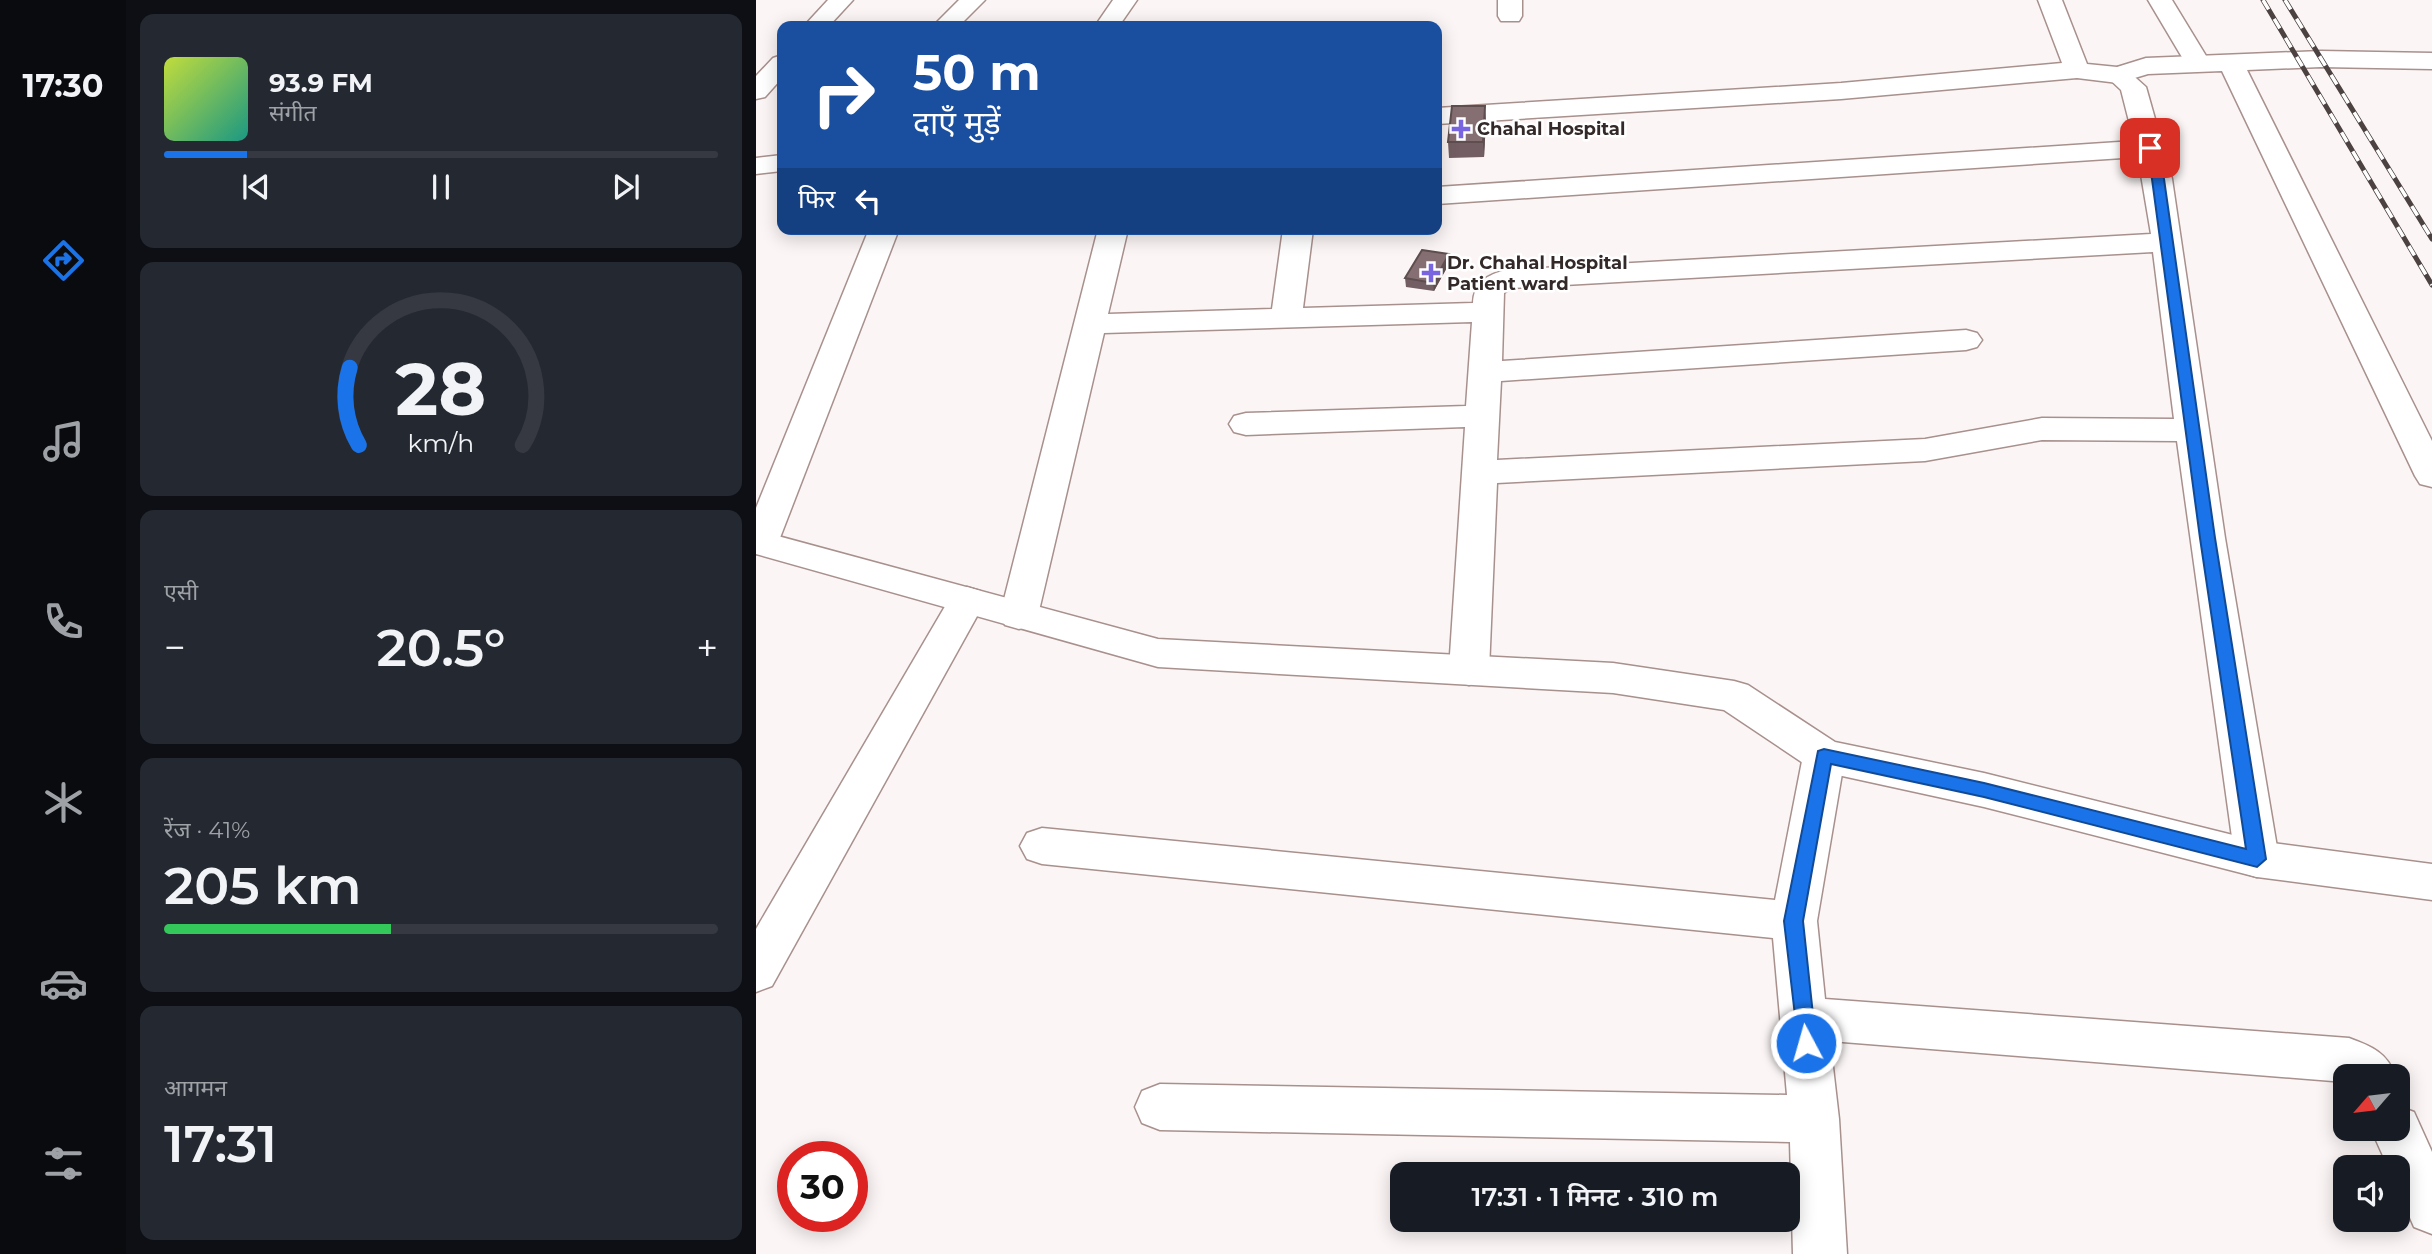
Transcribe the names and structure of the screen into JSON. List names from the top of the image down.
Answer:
{
  "places": {
    "health": ["Chahal Hospital", "Dr. Chahal Hospital Patient ward"]
  },
  "north": "bottom left",
  "page": {
    "tabs": "17:30",
    "turn": ["50 m", "दाएँ मुड़ें"],
    "song": ["93.9 FM", "संगीत"],
    "then": "फिर",
    "tile": [
      "एसी",
      ["रेंज · 41%", "205 km"],
      ["आगमन", "17:31"]
    ],
    "heat": ["−", "20.5°", "+"],
    "limit": "30",
    "trip": "17:31 · 1 मिनट · 310 m",
    "gauge": ["28", "km/h"]
  }
}
